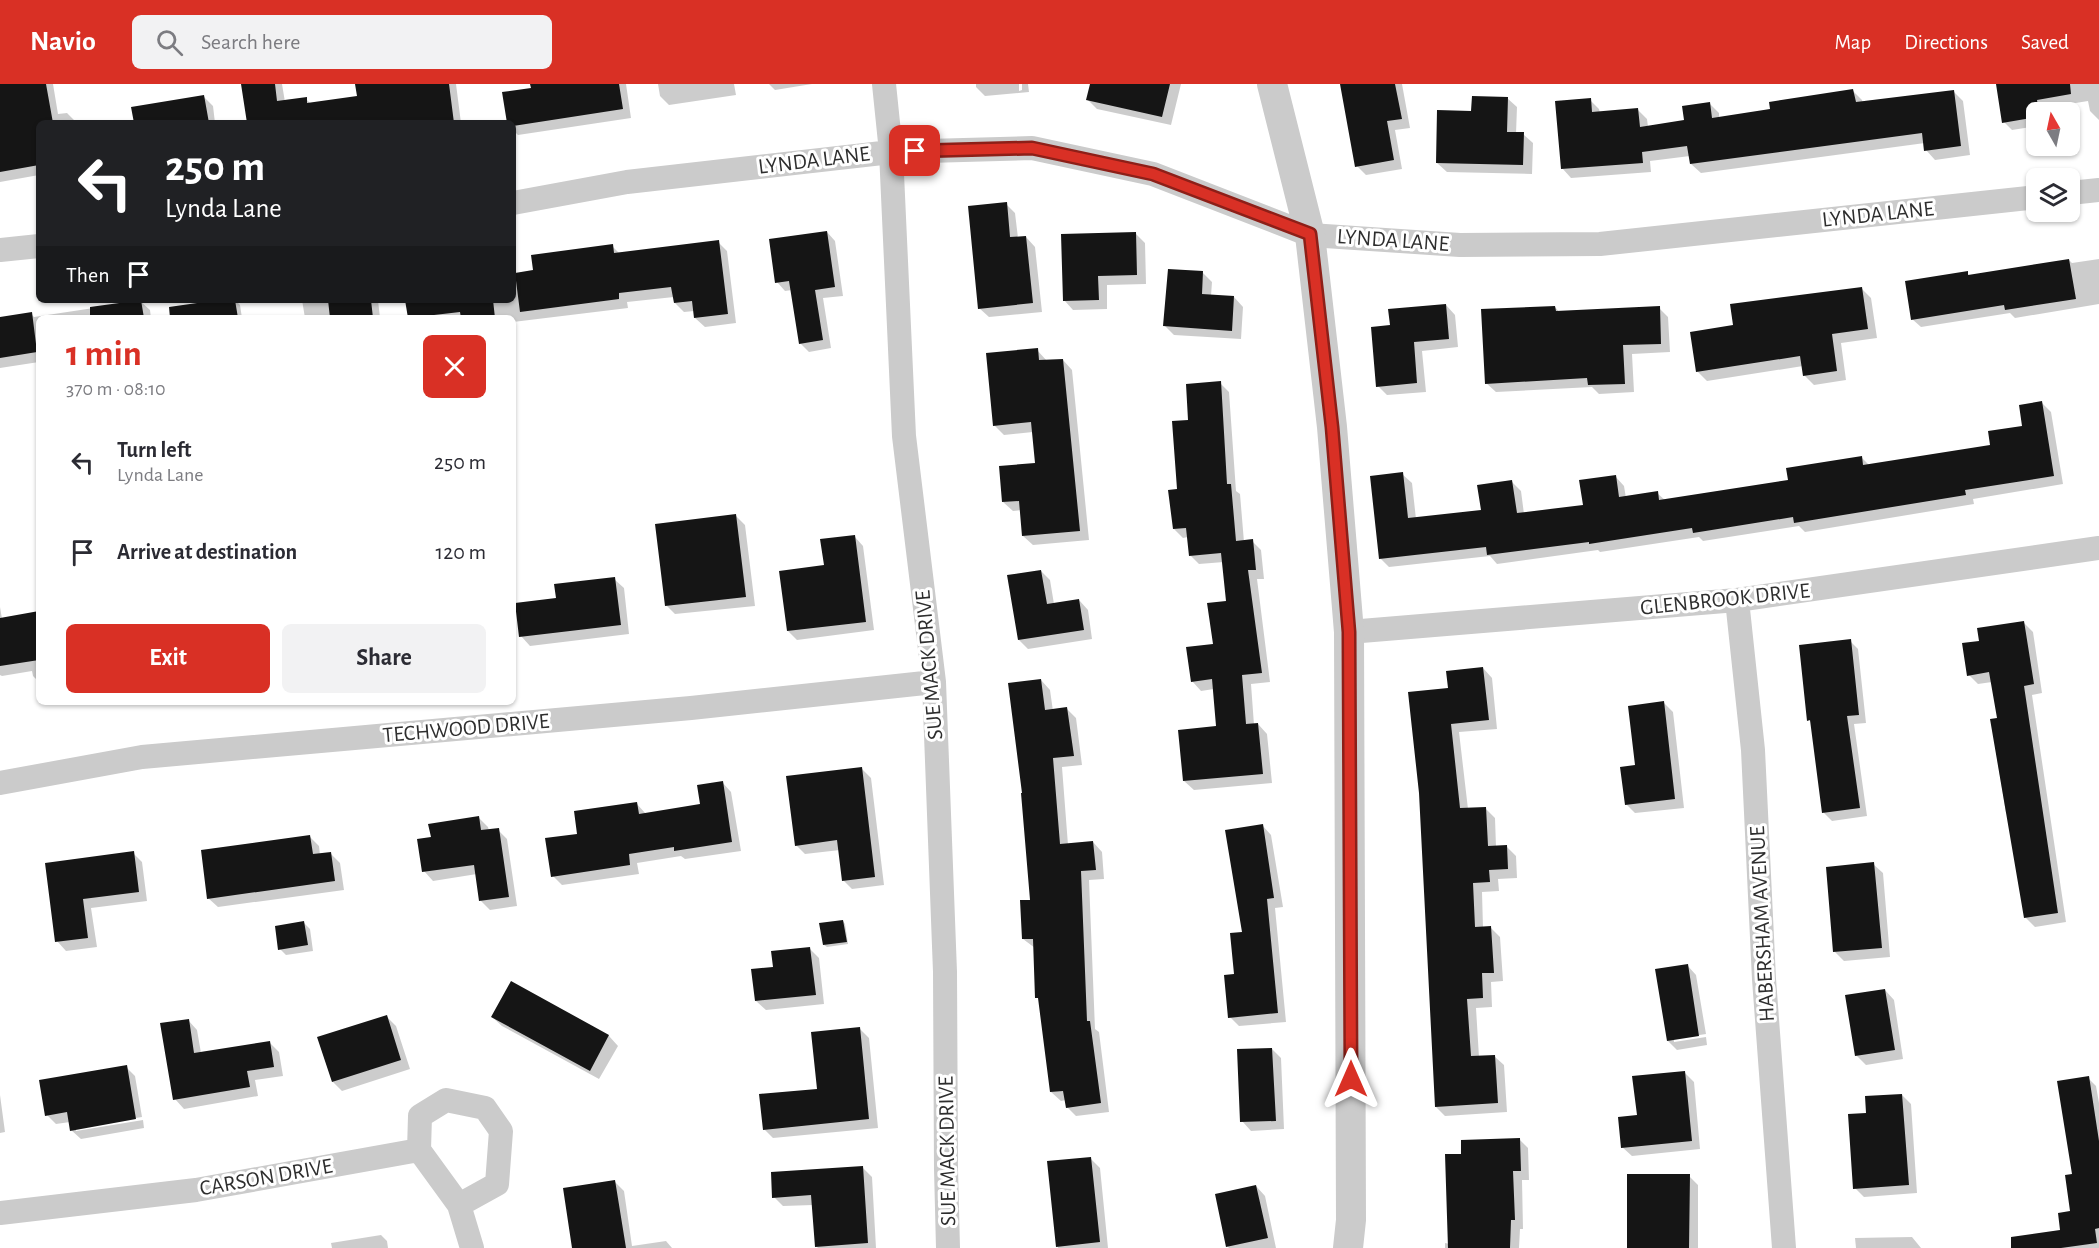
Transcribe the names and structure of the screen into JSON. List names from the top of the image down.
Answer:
{
  "streets": {
    "street": [
      "LYNDA LANE",
      "GLENBROOK DRIVE",
      "SUE MACK DRIVE",
      "TECHWOOD DRIVE",
      "HABERSHAM AVENUE",
      "CARSON DRIVE"
    ]
  },
  "crossings": [
    ["LYNDA LANE", "SUE MACK DRIVE"],
    ["GLENBROOK DRIVE", "HABERSHAM AVENUE"],
    ["SUE MACK DRIVE", "TECHWOOD DRIVE"]
  ],
  "north": "top",
  "page": {
    "header": "Navio",
    "search": "Search here",
    "nav": ["Map", "Directions", "Saved"],
    "turn": ["250 m", "Lynda Lane"],
    "then": "Then",
    "heading": ["1 min", "370 m · 08:10"],
    "list": [
      {
        "name": "Turn left",
        "note": "Lynda Lane",
        "value": "250 m"
      },
      {
        "name": "Arrive at destination",
        "value": "120 m"
      }
    ],
    "buttons": ["Exit", "Share"]
  }
}
